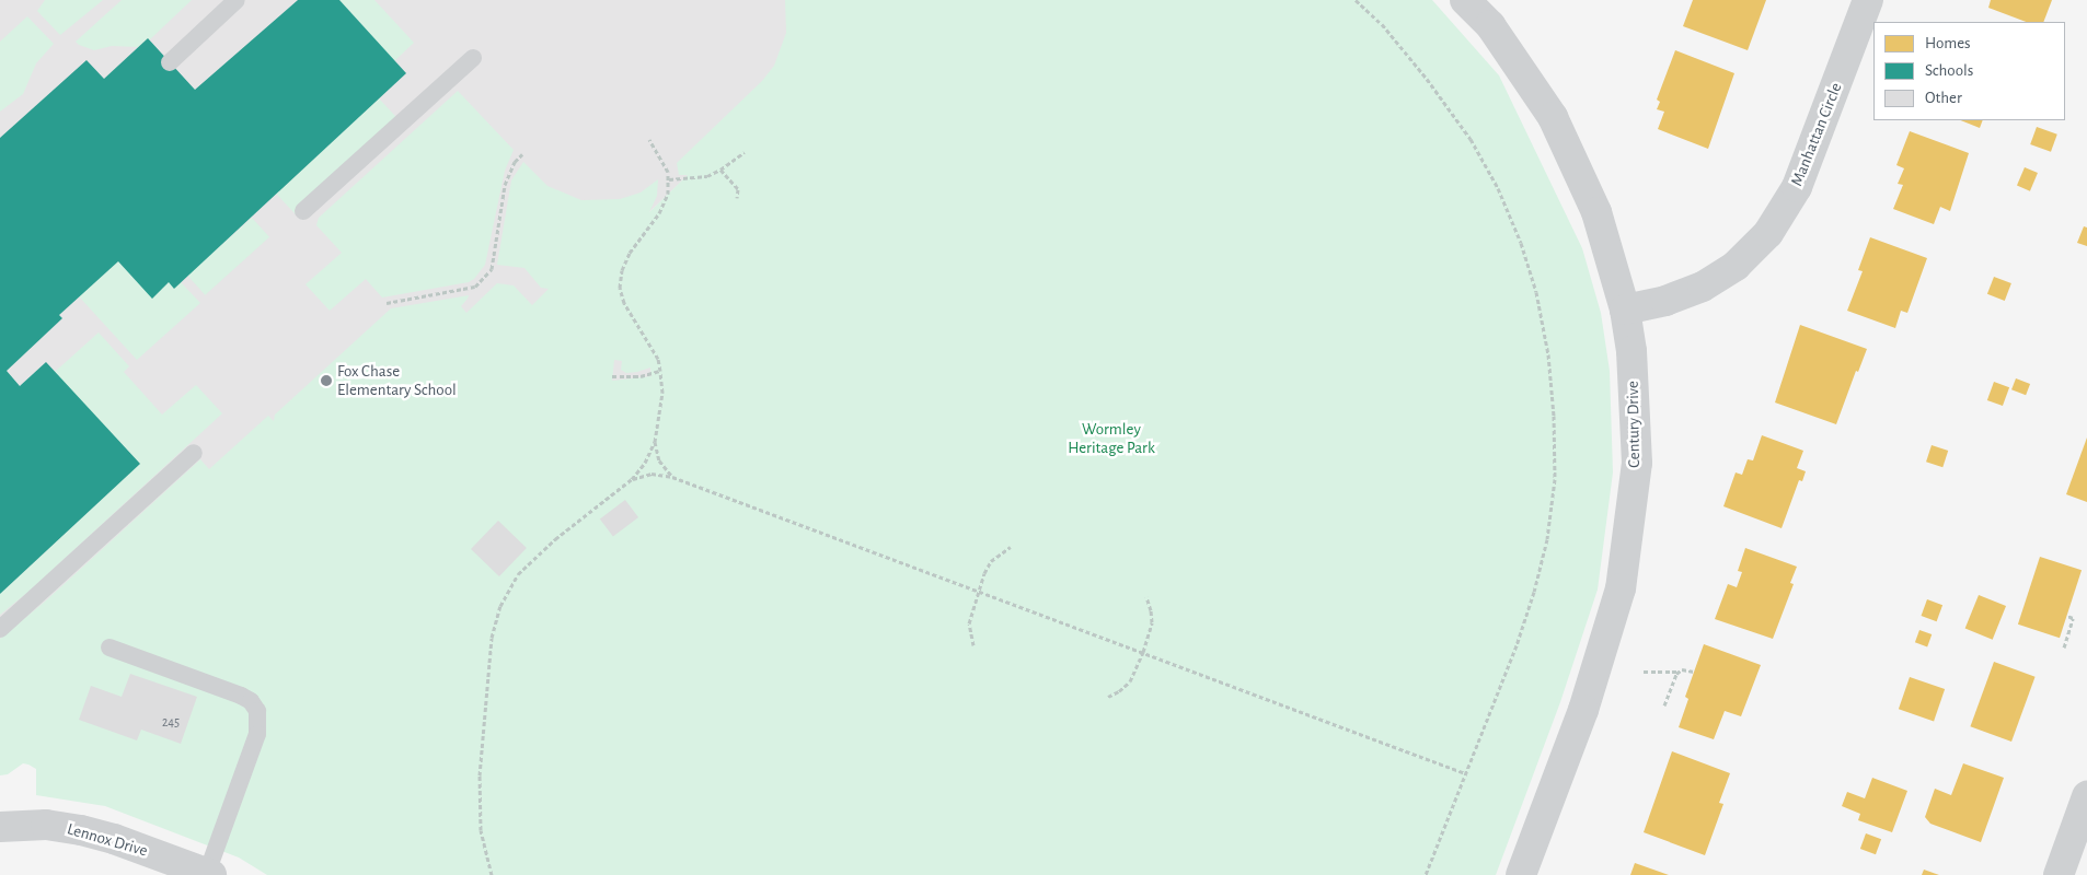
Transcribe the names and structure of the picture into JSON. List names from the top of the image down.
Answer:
{
  "streets": {
    "street": ["Manhattan Circle", "Century Drive", "Lennox Drive"]
  },
  "crossings": [
    ["Manhattan Circle", "Century Drive"]
  ],
  "parks": ["Wormley Heritage Park"],
  "places": ["Fox Chase Elementary School"],
  "house_numbers": ["245"],
  "legend": ["Homes", "Schools", "Other"]
}
